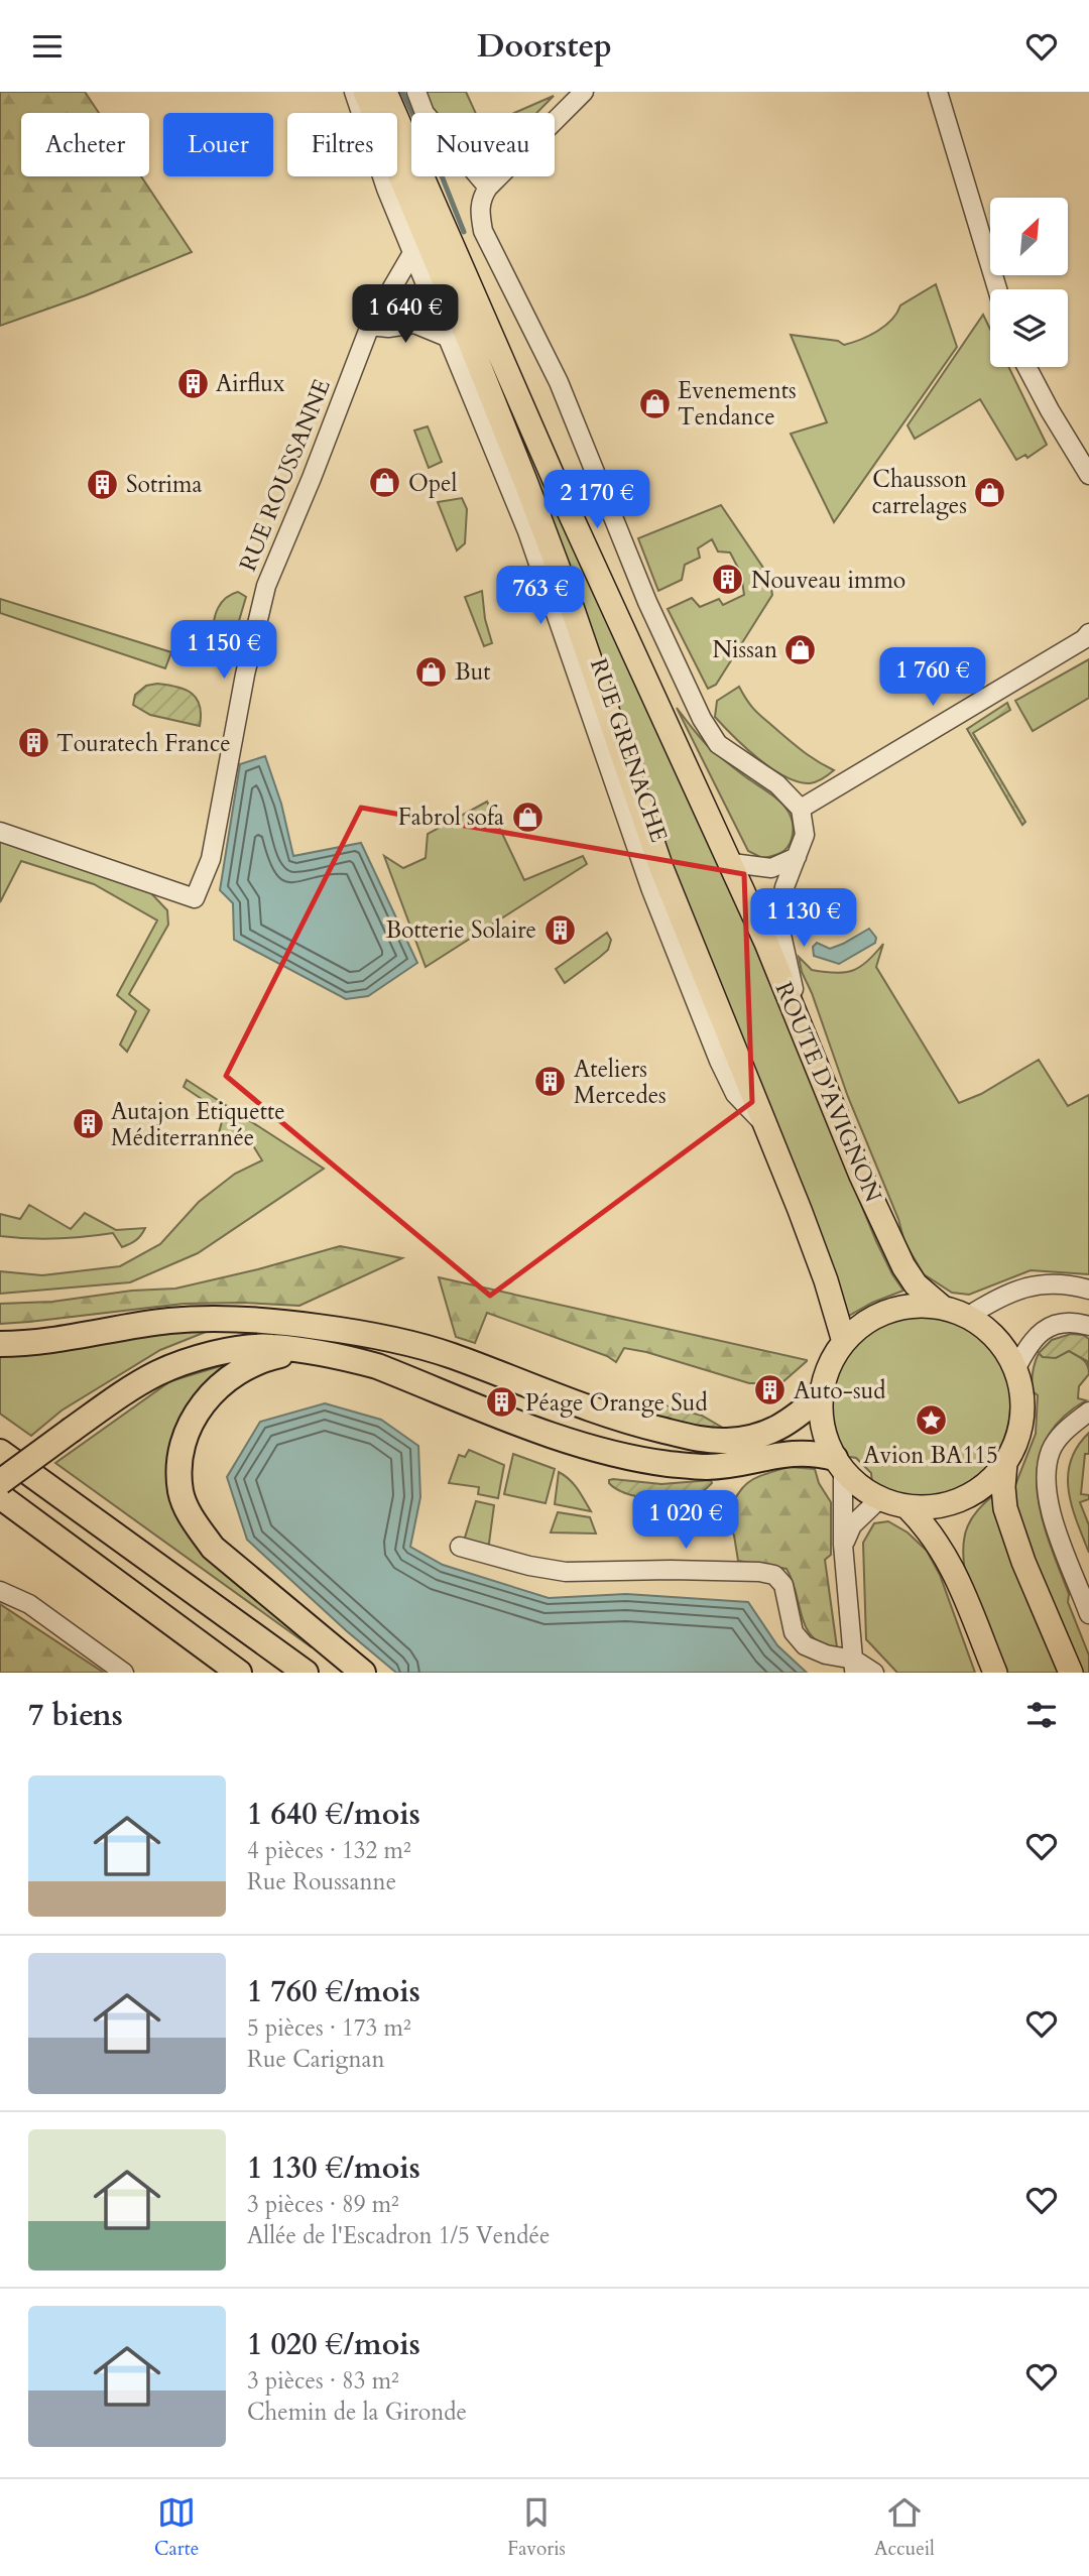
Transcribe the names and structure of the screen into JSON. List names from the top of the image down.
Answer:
{
  "streets": {
    "main road": ["ROUTE D'AVIGNON"],
    "street": ["RUE ROUSSANNE", "RUE GRENACHE"]
  },
  "crossings": [
    ["RUE ROUSSANNE", "RUE GRENACHE"]
  ],
  "places": {
    "building": [
      "Airflux",
      "Sotrima",
      "Nouveau immo",
      "Touratech France",
      "Botterie Solaire",
      "Ateliers Mercedes",
      "Autajon Etiquette Méditerrannée",
      "Auto-sud",
      "Péage Orange Sud"
    ],
    "shop": [
      "Evenements Tendance",
      "Opel",
      "Chausson carrelages",
      "Nissan",
      "But",
      "Fabrol sofa"
    ],
    "place": ["Avion BA115"]
  },
  "north": "top right",
  "page": {
    "header": "Doorstep",
    "chip": [
      "Acheter",
      "Louer",
      "Filtres",
      "Nouveau"
    ],
    "price": [
      "1 640 €",
      "2 170 €",
      "763 €",
      "1 150 €",
      "1 760 €",
      "1 130 €",
      "1 020 €"
    ],
    "heading": "7 biens",
    "list": [
      {
        "name": "1 640 €/mois",
        "note": "4 pièces · 132 m² · Rue Roussanne"
      },
      {
        "name": "1 760 €/mois",
        "note": "5 pièces · 173 m² · Rue Carignan"
      },
      {
        "name": "1 130 €/mois",
        "note": "3 pièces · 89 m² · Allée de l'Escadron 1/5 Vendée"
      },
      {
        "name": "1 020 €/mois",
        "note": "3 pièces · 83 m² · Chemin de la Gironde"
      }
    ],
    "tabs": ["Carte", "Favoris", "Accueil"]
  }
}
